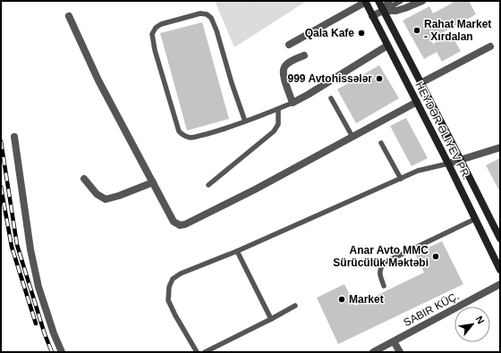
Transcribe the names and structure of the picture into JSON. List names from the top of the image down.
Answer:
{
  "streets": {
    "main road": ["HEYDƏR ƏLIYEV PR."],
    "street": ["SABIR KÜÇ."]
  },
  "places": [
    "Rahat Market - Xırdalan",
    "Qala Kafe",
    "999 Avtohissələr",
    "Anar Avto MMC Sürücülük Məktəbi",
    "Market"
  ],
  "north": "top right"
}
